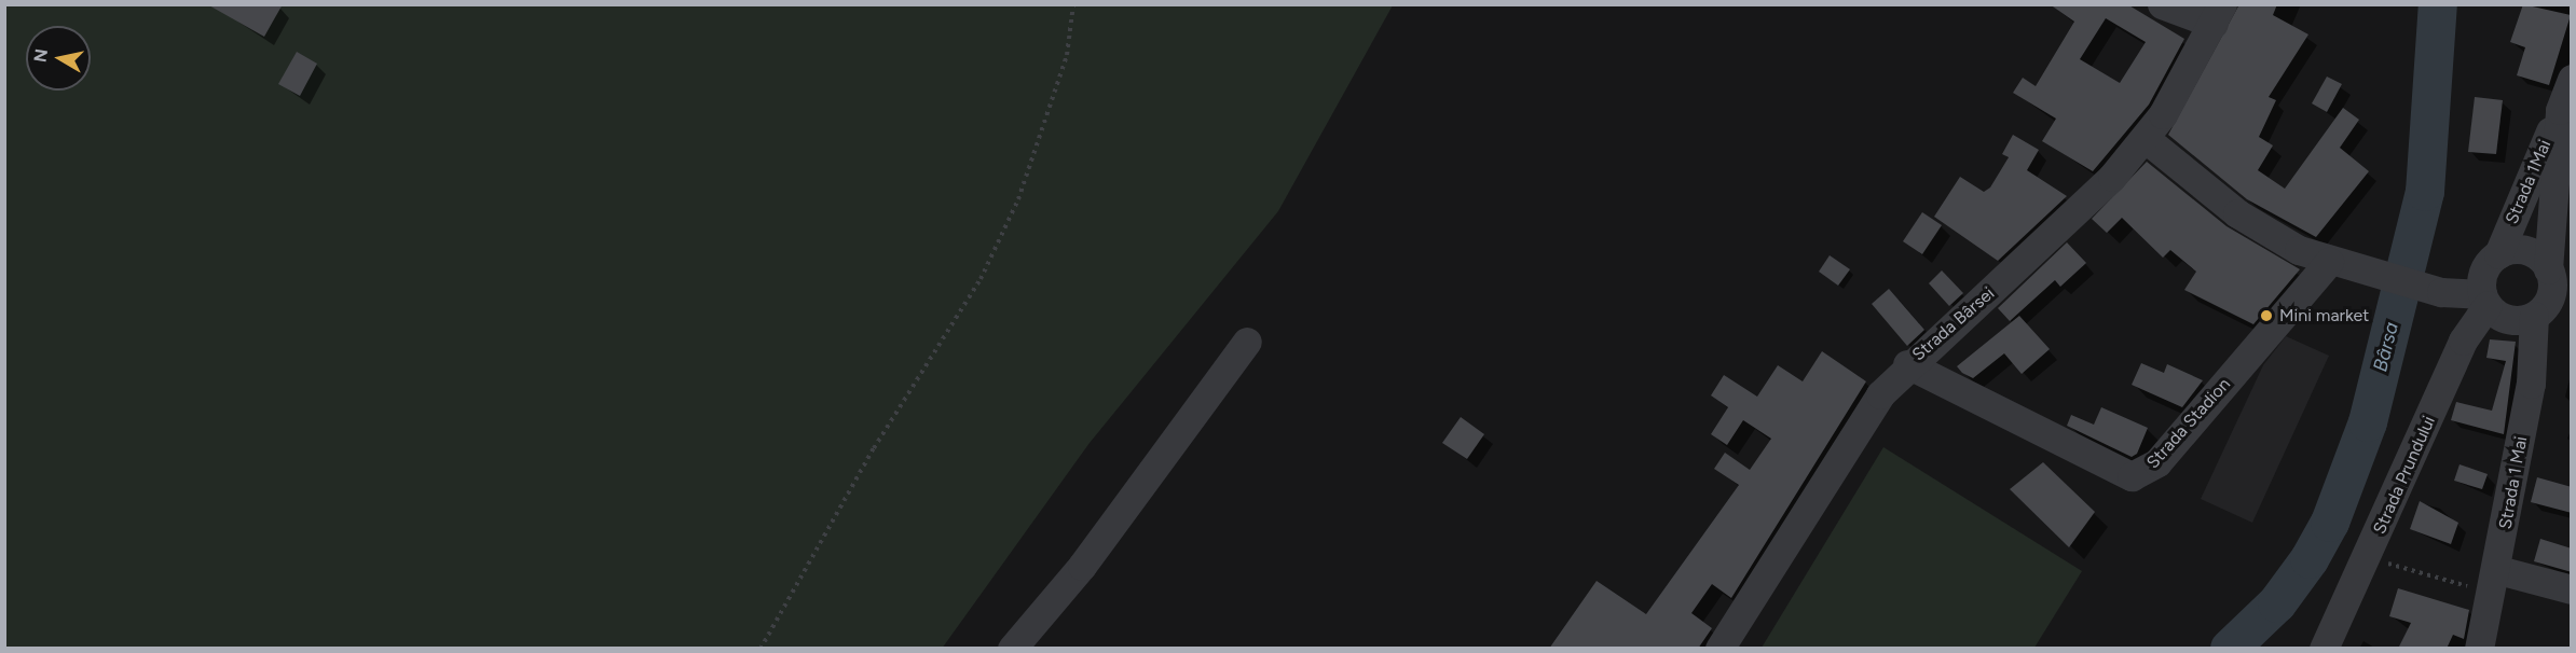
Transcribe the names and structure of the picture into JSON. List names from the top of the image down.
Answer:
{
  "streets": {
    "street": [
      "Strada 1Mai",
      "Strada Bârsei",
      "Strada Stadion",
      "Strada Prundului",
      "Strada 1 Mai"
    ]
  },
  "crossings": [
    ["Strada 1Mai", "Strada Prundului"],
    ["Strada 1Mai", "Strada 1 Mai"],
    ["Strada Bârsei", "Strada Stadion"],
    ["Strada Prundului", "Strada 1 Mai"]
  ],
  "water": ["Bârsa"],
  "places": ["Mini market"],
  "north": "left"
}
